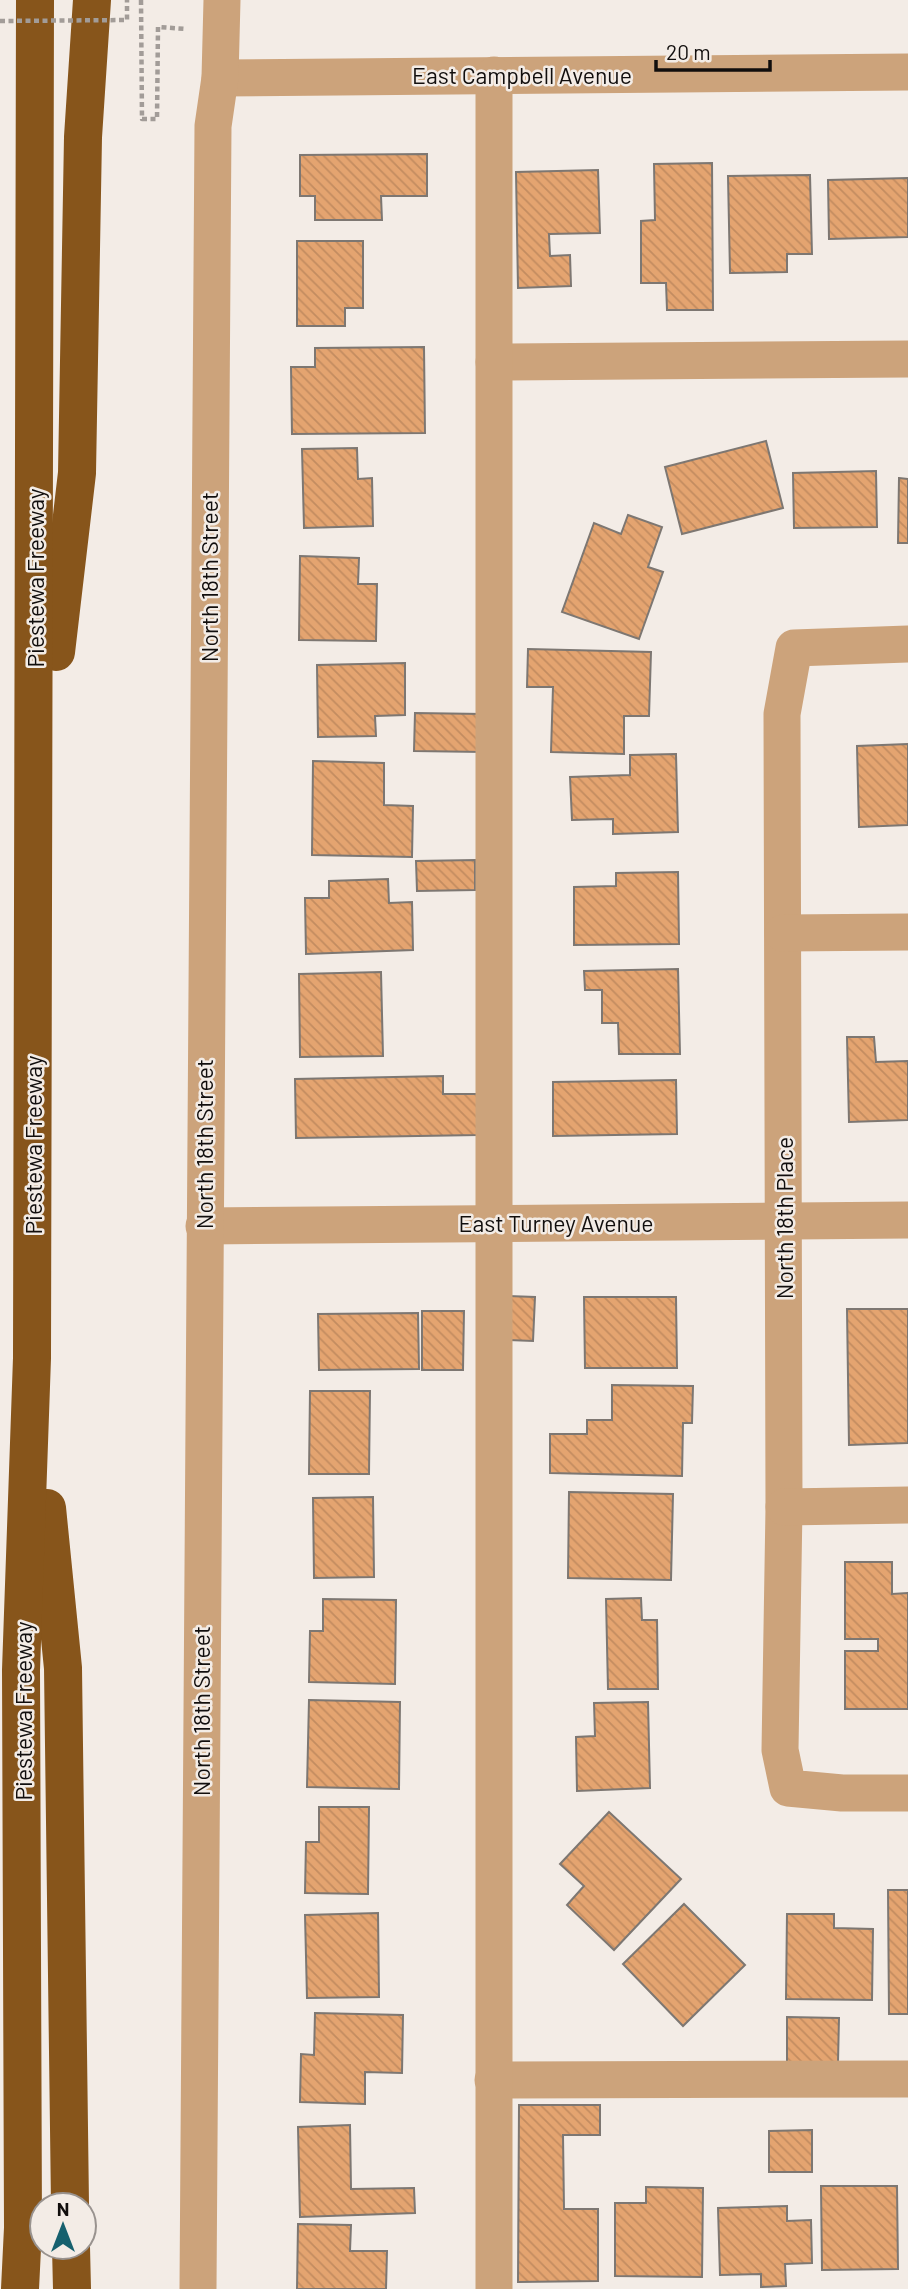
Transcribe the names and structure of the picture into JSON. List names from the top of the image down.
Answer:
{
  "streets": {
    "highway": ["Piestewa Freeway"],
    "street": [
      "East Campbell Avenue",
      "North 18th Street",
      "North 18th Place",
      "East Turney Avenue"
    ]
  },
  "crossings": [
    ["East Campbell Avenue", "North 18th Street"],
    ["North 18th Street", "East Turney Avenue"],
    ["North 18th Place", "East Turney Avenue"]
  ],
  "scale_bar": "20 m",
  "north": "top"
}
